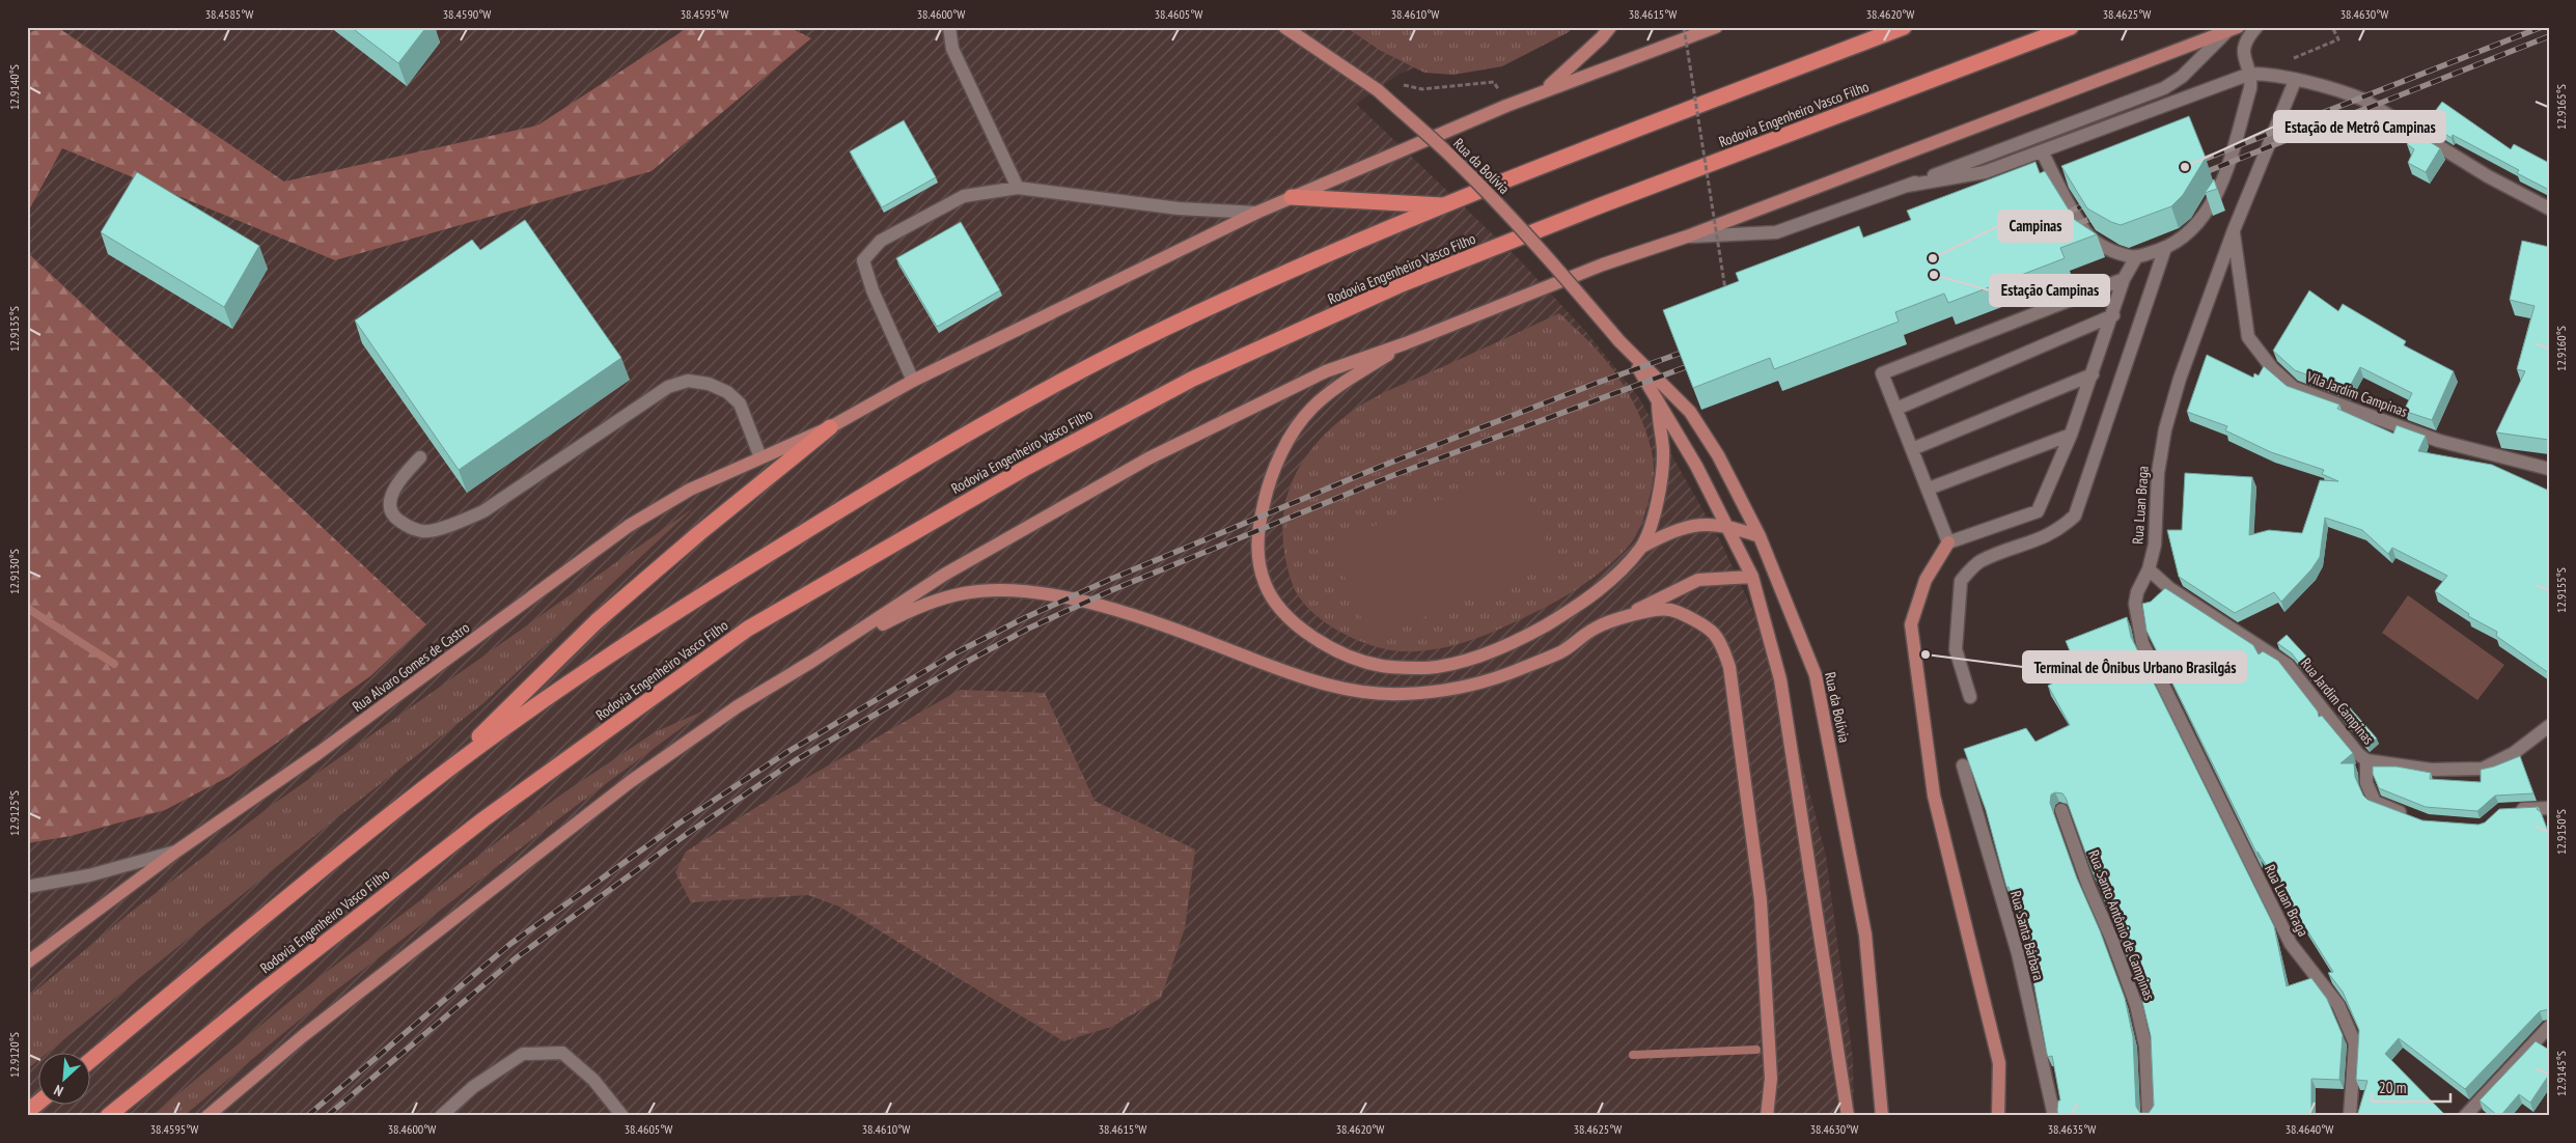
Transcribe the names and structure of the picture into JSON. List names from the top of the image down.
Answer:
{
  "streets": {
    "highway": ["Rodovia Engenheiro Vasco Filho"],
    "main road": ["Rua da Bolívia", "Rua Alvaro Gomes de Castro"],
    "street": [
      "Vila Jardim Campinas",
      "Rua Luan Braga",
      "Rua Jardim Campinas",
      "Rua Santo Antônio de Campinas",
      "Rua Santa Bárbara"
    ]
  },
  "crossings": [
    ["Vila Jardim Campinas", "Rua Luan Braga"],
    ["Rua Luan Braga", "Rua Jardim Campinas"]
  ],
  "places": [
    "Estação de Metrô Campinas",
    "Campinas",
    "Estação Campinas",
    "Terminal de Ônibus Urbano Brasilgás"
  ],
  "scale_bar": "20 m",
  "north": "bottom left",
  "coordinates": [
    "38.4585°W",
    "38.4590°W",
    "38.4595°W",
    "38.4600°W",
    "38.4605°W",
    "38.4610°W",
    "38.4615°W",
    "38.4620°W",
    "38.4625°W",
    "38.4630°W",
    "12.9140°S",
    "12.9165°S",
    "12.9135°S",
    "12.9160°S",
    "12.9130°S",
    "12.9155°S",
    "12.9125°S",
    "12.9150°S",
    "12.9120°S",
    "12.9145°S",
    "38.4635°W",
    "38.4640°W"
  ]
}
